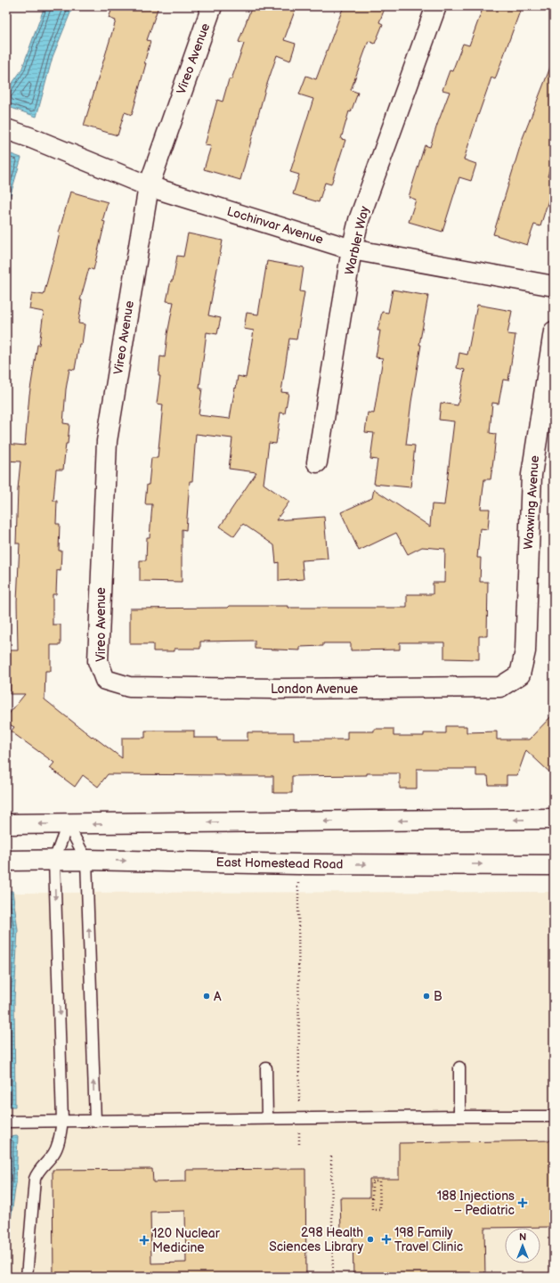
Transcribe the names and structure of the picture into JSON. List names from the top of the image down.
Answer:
{
  "streets": {
    "street": [
      "Vireo Avenue",
      "Lochinvar Avenue",
      "Warbler Way",
      "Waxwing Avenue",
      "London Avenue",
      "East Homestead Road"
    ]
  },
  "crossings": [
    ["Vireo Avenue", "Lochinvar Avenue"],
    ["Vireo Avenue", "London Avenue"],
    ["Lochinvar Avenue", "Warbler Way"],
    ["Waxwing Avenue", "London Avenue"]
  ],
  "places": {
    "other": ["A", "B", "298 Health Sciences Library"],
    "health": ["188 Injections – Pediatric", "198 Family Travel Clinic", "120 Nuclear Medicine"]
  },
  "north": "top"
}
